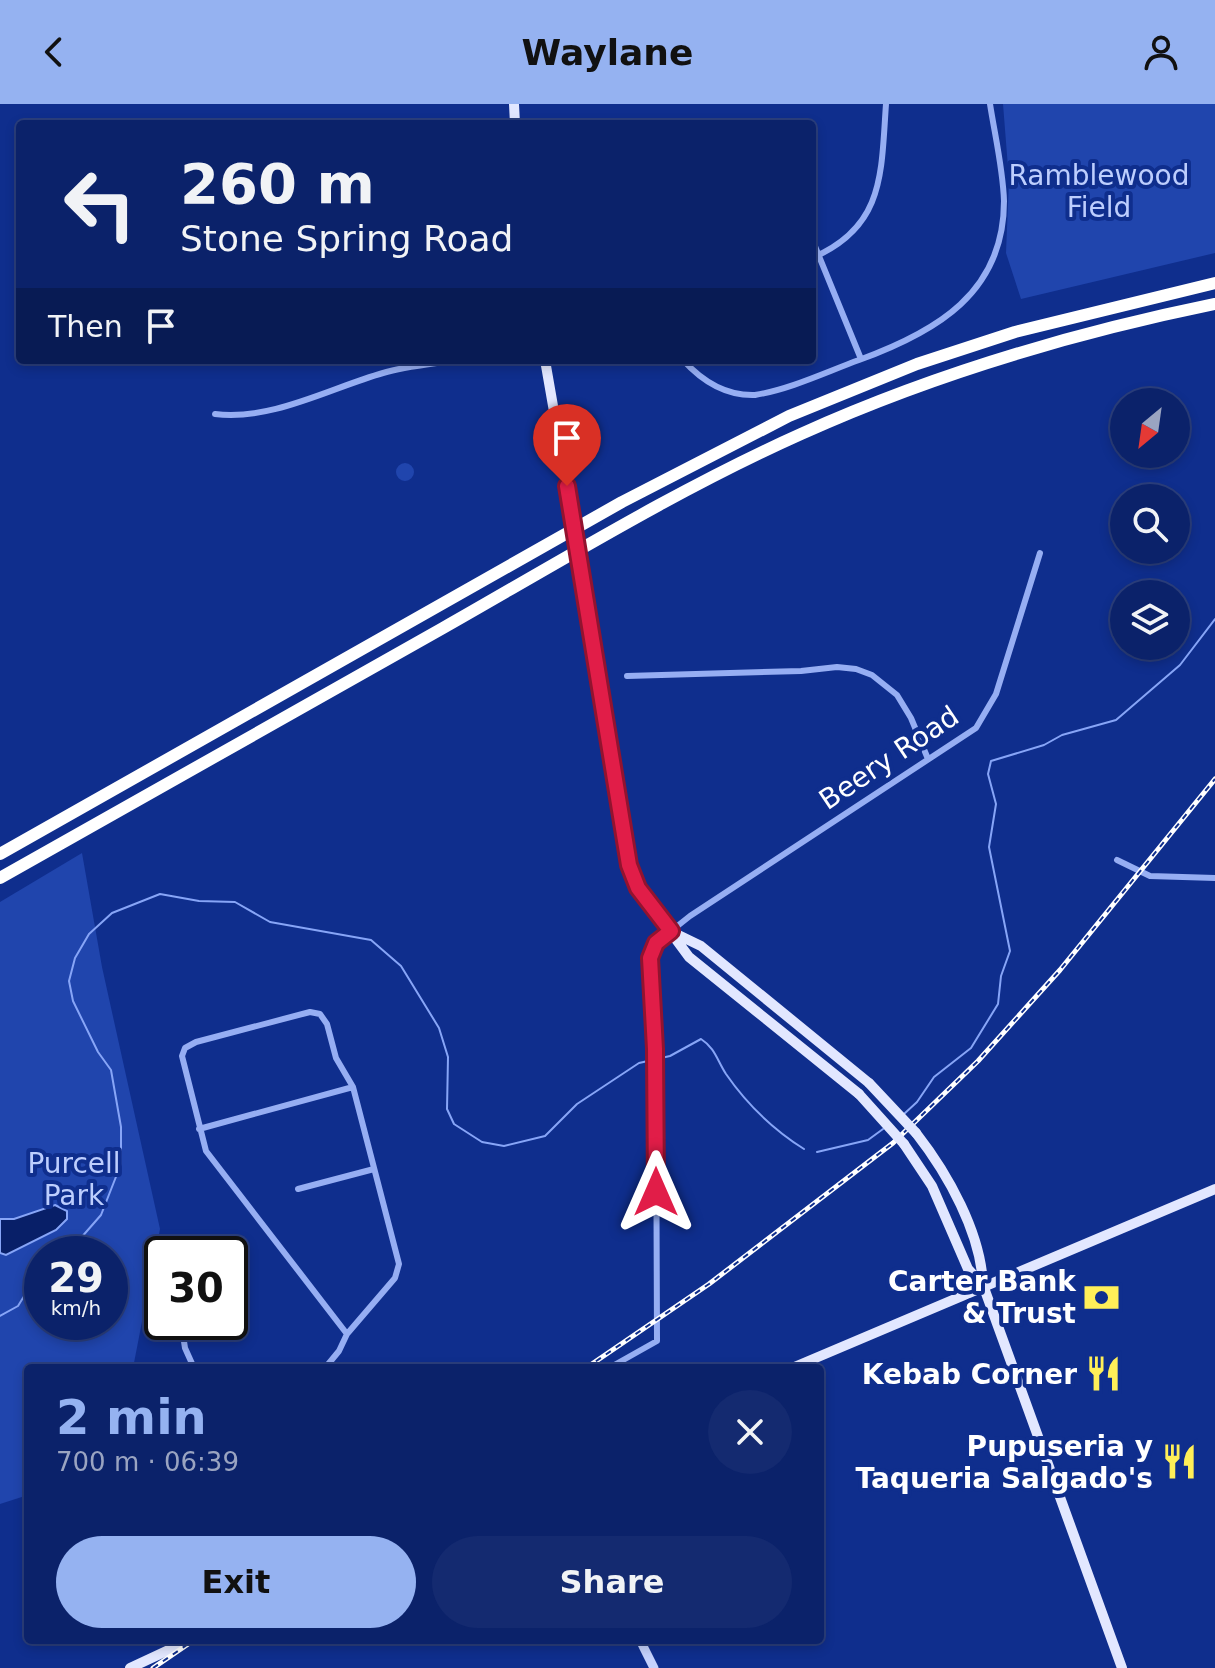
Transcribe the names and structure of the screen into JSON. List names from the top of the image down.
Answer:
{
  "streets": {
    "street": ["Beery Road"]
  },
  "parks": ["Ramblewood Field", "Purcell Park"],
  "places": {
    "bank": ["Carter Bank & Trust"],
    "restaurant": ["Kebab Corner", "Pupuseria y Taqueria Salgado's"]
  },
  "north": "bottom left",
  "page": {
    "header": "Waylane",
    "turn": ["260 m", "Stone Spring Road"],
    "then": "Then",
    "speed": "29 km/h",
    "limit": "30",
    "heading": ["2 min", "700 m · 06:39"],
    "buttons": ["Exit", "Share"]
  }
}
